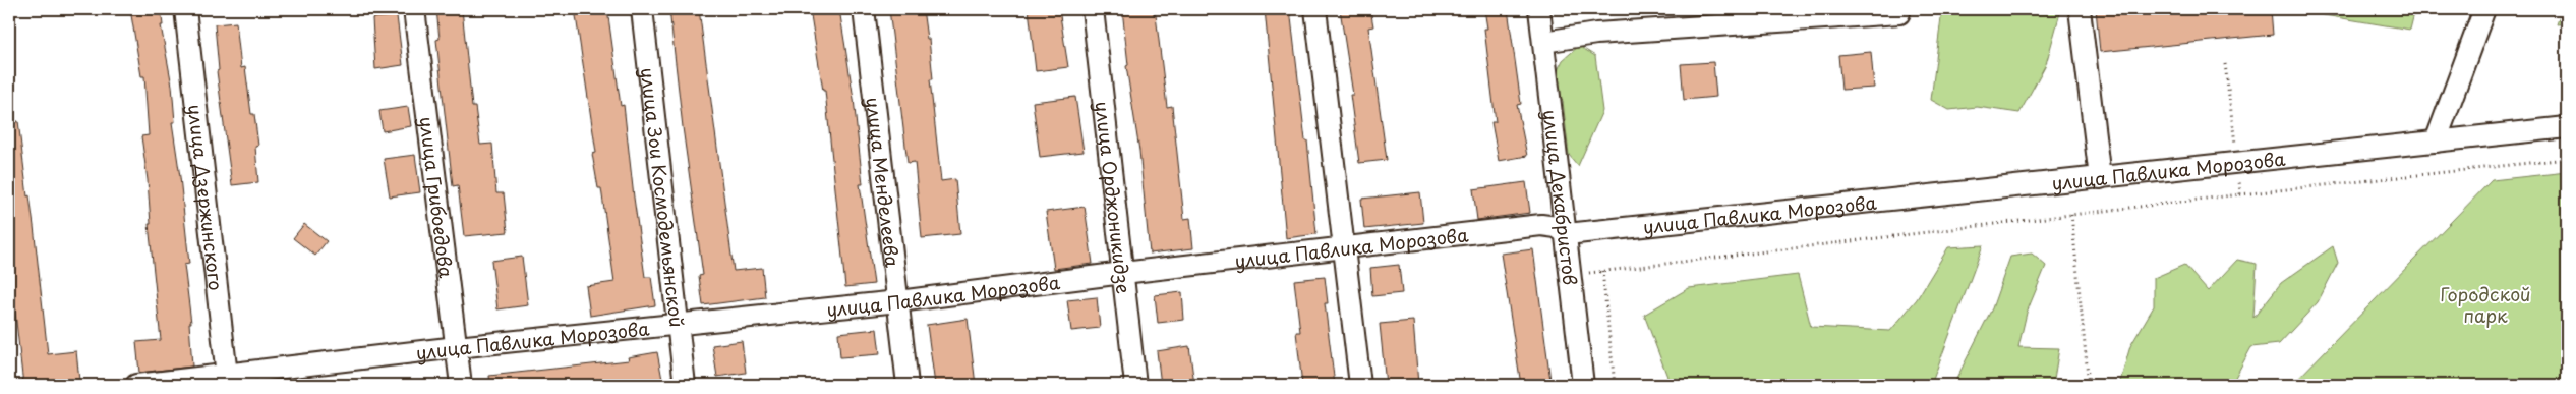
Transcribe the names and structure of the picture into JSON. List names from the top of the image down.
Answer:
{
  "streets": {
    "street": [
      "улица Павлика Морозова",
      "улица Менделеева",
      "улица Дзержинского",
      "улица Грибоедова",
      "улица Зои Космодемьянской",
      "улица Орджоникидзе",
      "улица Декабристов"
    ]
  },
  "crossings": [
    ["улица Павлика Морозова", "улица Менделеева"],
    ["улица Павлика Морозова", "улица Дзержинского"],
    ["улица Павлика Морозова", "улица Грибоедова"],
    ["улица Павлика Морозова", "улица Зои Космодемьянской"],
    ["улица Павлика Морозова", "улица Орджоникидзе"],
    ["улица Павлика Морозова", "улица Декабристов"]
  ],
  "parks": ["Городской парк"]
}
